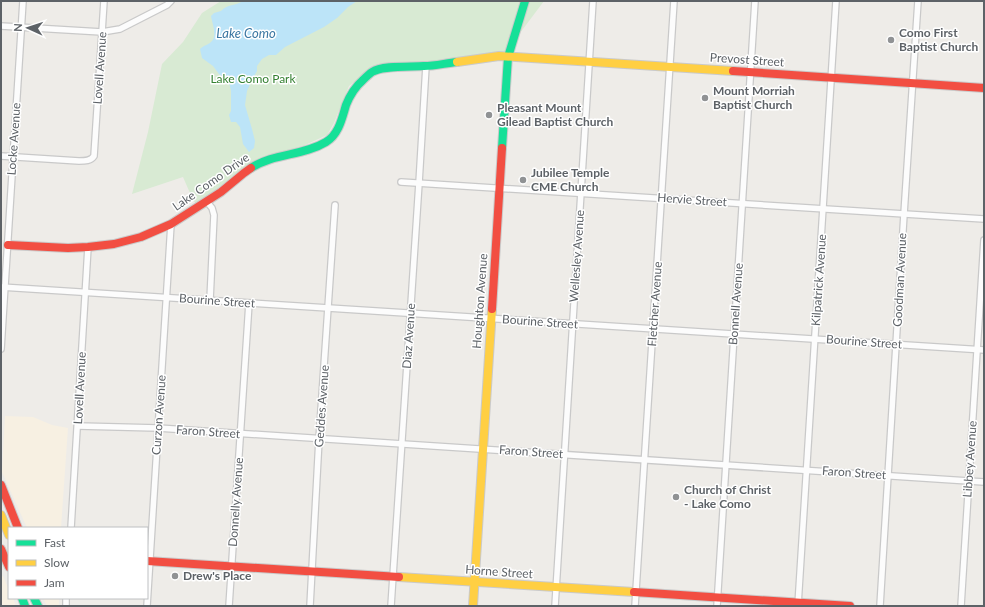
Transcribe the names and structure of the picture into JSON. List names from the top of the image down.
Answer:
{
  "streets": {
    "street": [
      "Prevost Street",
      "Lovell Avenue",
      "Locke Avenue",
      "Lake Como Drive",
      "Hervie Street",
      "Wellesley Avenue",
      "Kilpatrick Avenue",
      "Goodman Avenue",
      "Bourine Street",
      "Houghton Avenue",
      "Fletcher Avenue",
      "Bonnell Avenue",
      "Diaz Avenue",
      "Geddes Avenue",
      "Curzon Avenue",
      "Faron Street",
      "Libbey Avenue",
      "Donnelly Avenue",
      "Horne Street"
    ]
  },
  "crossings": [
    ["Prevost Street", "Lake Como Drive"],
    ["Prevost Street", "Wellesley Avenue"],
    ["Prevost Street", "Kilpatrick Avenue"],
    ["Prevost Street", "Goodman Avenue"],
    ["Prevost Street", "Houghton Avenue"],
    ["Prevost Street", "Fletcher Avenue"],
    ["Prevost Street", "Bonnell Avenue"],
    ["Lovell Avenue", "Locke Avenue"],
    ["Lovell Avenue", "Lake Como Drive"],
    ["Lovell Avenue", "Bourine Street"],
    ["Lovell Avenue", "Faron Street"],
    ["Locke Avenue", "Lake Como Drive"],
    ["Locke Avenue", "Bourine Street"],
    ["Lake Como Drive", "Houghton Avenue"],
    ["Lake Como Drive", "Diaz Avenue"],
    ["Lake Como Drive", "Curzon Avenue"],
    ["Hervie Street", "Wellesley Avenue"],
    ["Hervie Street", "Kilpatrick Avenue"],
    ["Hervie Street", "Goodman Avenue"],
    ["Hervie Street", "Houghton Avenue"],
    ["Hervie Street", "Fletcher Avenue"],
    ["Hervie Street", "Bonnell Avenue"],
    ["Hervie Street", "Diaz Avenue"],
    ["Wellesley Avenue", "Bourine Street"],
    ["Wellesley Avenue", "Faron Street"],
    ["Wellesley Avenue", "Horne Street"],
    ["Kilpatrick Avenue", "Bourine Street"],
    ["Kilpatrick Avenue", "Faron Street"],
    ["Kilpatrick Avenue", "Horne Street"],
    ["Goodman Avenue", "Bourine Street"],
    ["Goodman Avenue", "Faron Street"],
    ["Bourine Street", "Houghton Avenue"],
    ["Bourine Street", "Fletcher Avenue"],
    ["Bourine Street", "Bonnell Avenue"],
    ["Bourine Street", "Diaz Avenue"],
    ["Bourine Street", "Geddes Avenue"],
    ["Bourine Street", "Curzon Avenue"],
    ["Bourine Street", "Libbey Avenue"],
    ["Bourine Street", "Donnelly Avenue"],
    ["Houghton Avenue", "Faron Street"],
    ["Houghton Avenue", "Horne Street"],
    ["Fletcher Avenue", "Faron Street"],
    ["Fletcher Avenue", "Horne Street"],
    ["Bonnell Avenue", "Faron Street"],
    ["Bonnell Avenue", "Horne Street"],
    ["Diaz Avenue", "Faron Street"],
    ["Diaz Avenue", "Horne Street"],
    ["Geddes Avenue", "Faron Street"],
    ["Geddes Avenue", "Horne Street"],
    ["Curzon Avenue", "Faron Street"],
    ["Curzon Avenue", "Horne Street"],
    ["Faron Street", "Libbey Avenue"],
    ["Faron Street", "Donnelly Avenue"],
    ["Donnelly Avenue", "Horne Street"]
  ],
  "water": ["Lake Como"],
  "parks": ["Lake Como Park"],
  "places": [
    "Como First Baptist Church",
    "Mount Morriah Baptist Church",
    "Pleasant Mount Gilead Baptist Church",
    "Jubilee Temple CME Church",
    "Church of Christ - Lake Como",
    "Drew's Place"
  ],
  "legend": ["Fast", "Slow", "Jam"],
  "north": "left"
}
